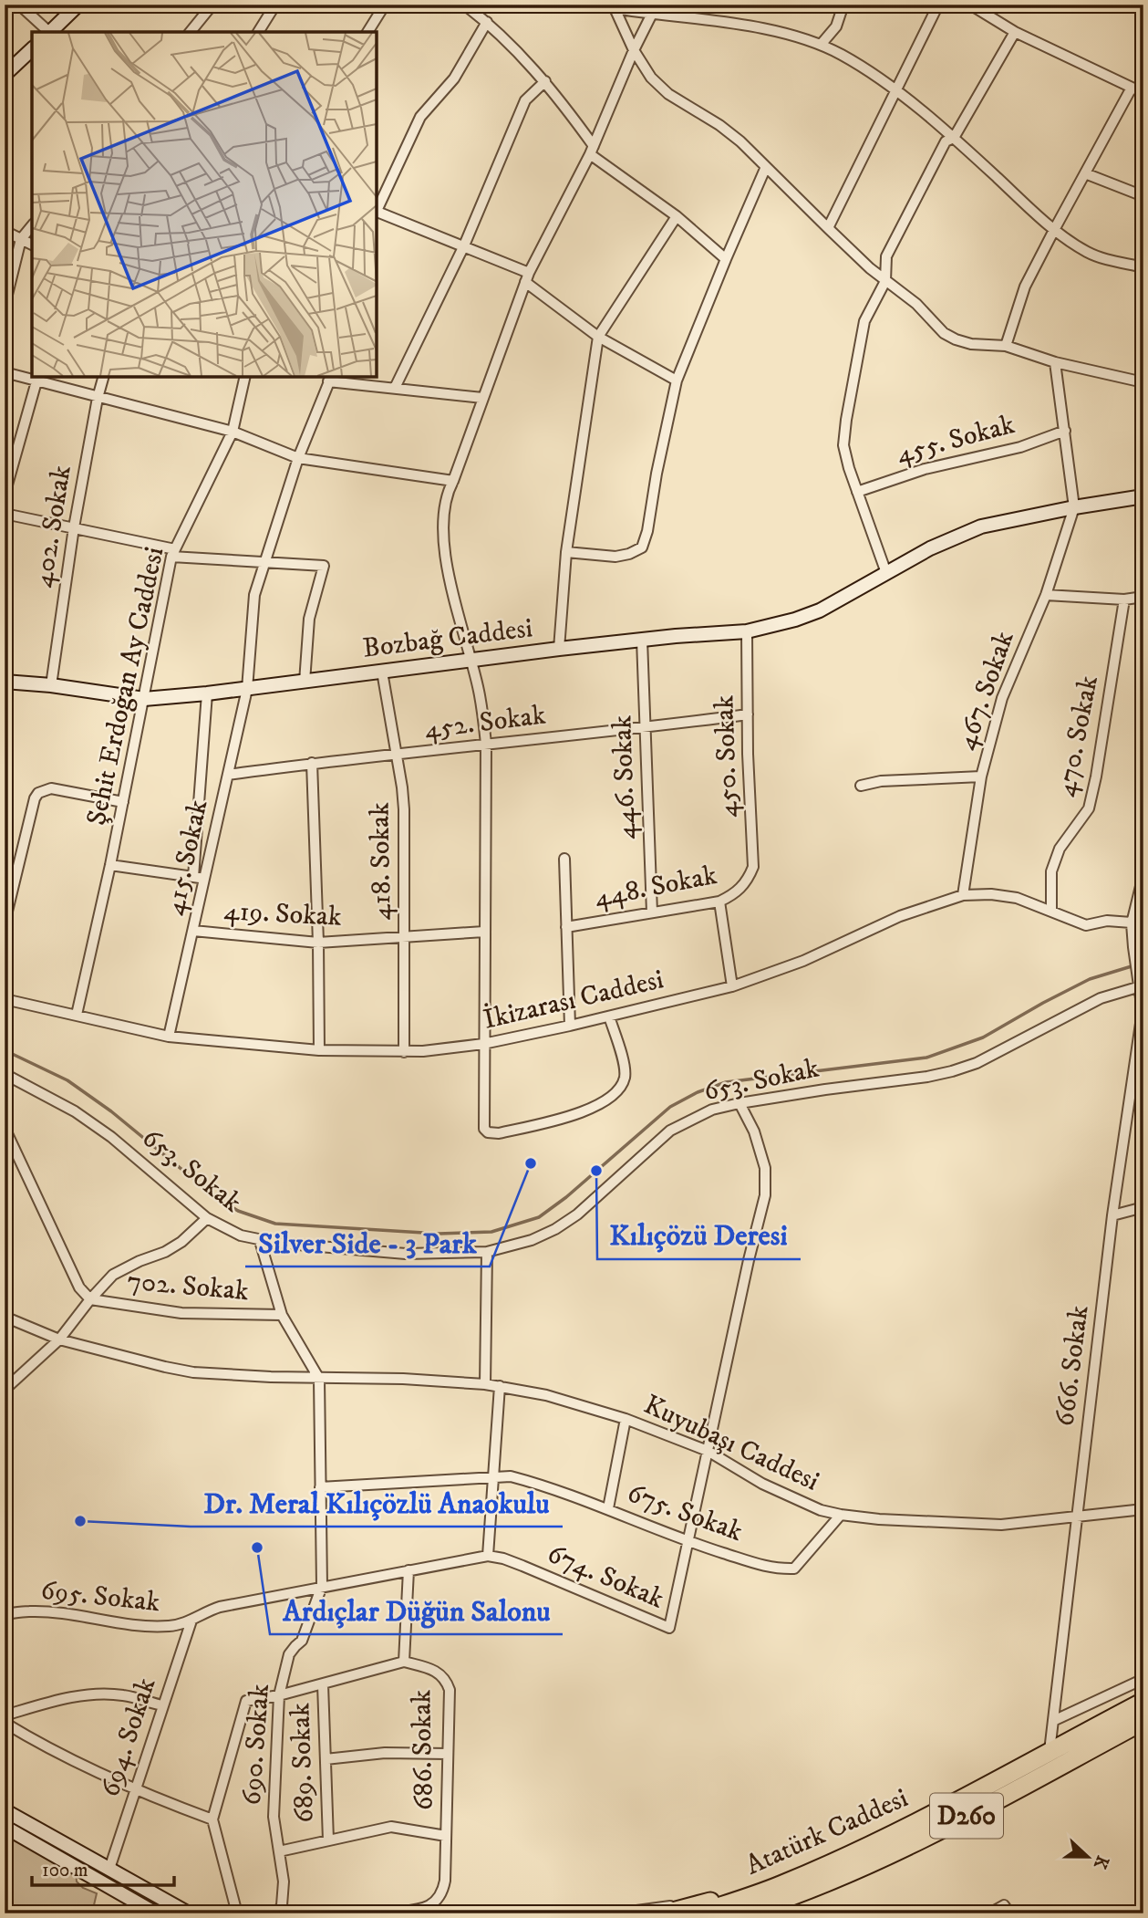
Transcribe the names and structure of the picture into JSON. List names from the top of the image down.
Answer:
{
  "streets": {
    "highway": ["D260", "Atatürk Caddesi"],
    "street": [
      "455. Sokak",
      "402. Sokak",
      "Bozbağ Caddesi",
      "Şehit Erdoğan Ay Caddesi",
      "467. Sokak",
      "452. Sokak",
      "470. Sokak",
      "450. Sokak",
      "446. Sokak",
      "415. Sokak",
      "418. Sokak",
      "448. Sokak",
      "419. Sokak",
      "İkizarası Caddesi",
      "653. Sokak",
      "702. Sokak",
      "666. Sokak",
      "Kuyubaşı Caddesi",
      "675. Sokak",
      "674. Sokak",
      "695. Sokak",
      "694. Sokak",
      "690. Sokak",
      "686. Sokak",
      "689. Sokak"
    ]
  },
  "crossings": [
    ["402. Sokak", "Bozbağ Caddesi"],
    ["Bozbağ Caddesi", "Şehit Erdoğan Ay Caddesi"],
    ["Bozbağ Caddesi", "467. Sokak"],
    ["Bozbağ Caddesi", "450. Sokak"],
    ["Bozbağ Caddesi", "446. Sokak"],
    ["Bozbağ Caddesi", "415. Sokak"],
    ["Bozbağ Caddesi", "418. Sokak"],
    ["Şehit Erdoğan Ay Caddesi", "İkizarası Caddesi"],
    ["467. Sokak", "İkizarası Caddesi"],
    ["452. Sokak", "450. Sokak"],
    ["452. Sokak", "446. Sokak"],
    ["452. Sokak", "415. Sokak"],
    ["452. Sokak", "418. Sokak"],
    ["470. Sokak", "İkizarası Caddesi"],
    ["450. Sokak", "448. Sokak"],
    ["446. Sokak", "448. Sokak"],
    ["415. Sokak", "419. Sokak"],
    ["415. Sokak", "İkizarası Caddesi"],
    ["418. Sokak", "419. Sokak"],
    ["418. Sokak", "İkizarası Caddesi"],
    ["İkizarası Caddesi", "666. Sokak"],
    ["653. Sokak", "666. Sokak"],
    ["666. Sokak", "Kuyubaşı Caddesi"],
    ["666. Sokak", "Atatürk Caddesi"],
    ["Kuyubaşı Caddesi", "675. Sokak"],
    ["675. Sokak", "674. Sokak"],
    ["674. Sokak", "695. Sokak"],
    ["695. Sokak", "694. Sokak"],
    ["695. Sokak", "690. Sokak"],
    ["695. Sokak", "686. Sokak"],
    ["D260", "Atatürk Caddesi"]
  ],
  "places": [
    "Silver Side - 3 Park",
    "Kılıçözü Deresi",
    "Dr. Meral Kılıçözlü Anaokulu",
    "Ardıçlar Düğün Salonu"
  ],
  "scale_bar": "100 m",
  "north": "right"
}
